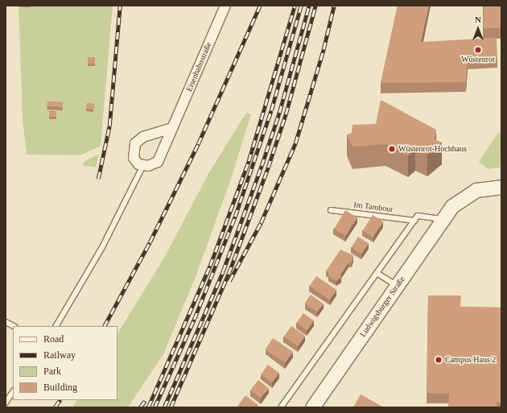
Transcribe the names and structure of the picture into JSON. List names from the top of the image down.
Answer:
{
  "streets": {
    "main road": ["Ludwigsburger Straße"],
    "street": ["Eisenbahnstraße"],
    "lane": ["Im Tambour"]
  },
  "places": ["Wüstenrot", "Wüstenrot-Hochhaus", "Campus Haus 2"],
  "legend": [
    "Road",
    "Railway",
    "Park",
    "Building"
  ],
  "north": "top"
}
